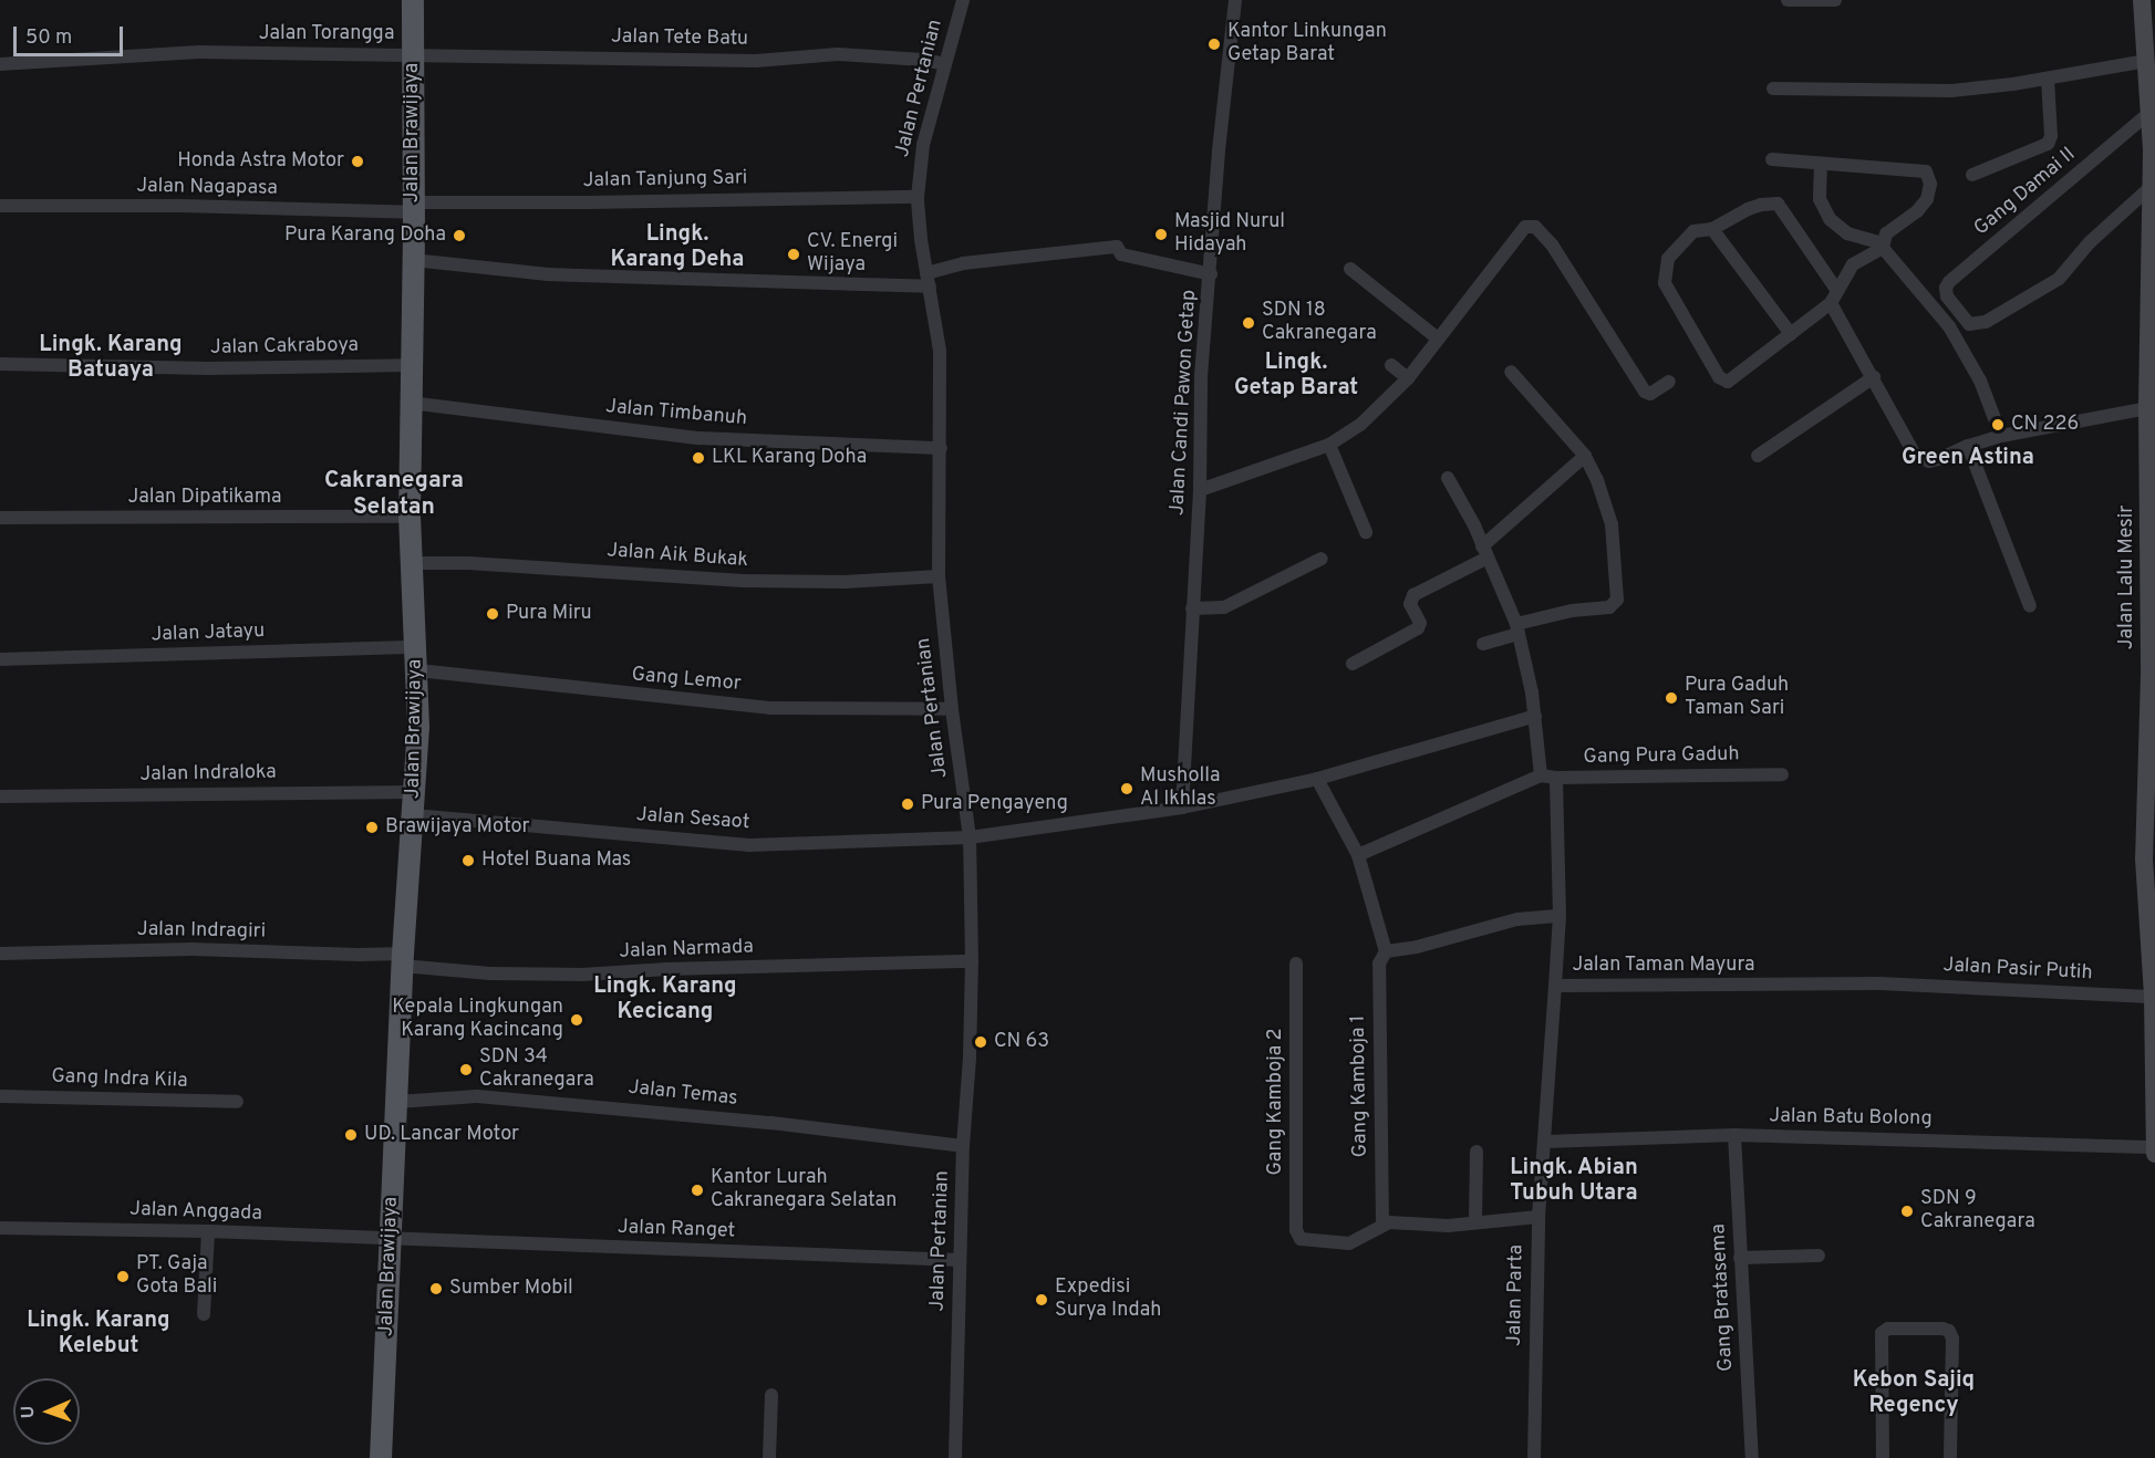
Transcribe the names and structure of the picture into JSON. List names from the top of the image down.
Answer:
{
  "streets": {
    "main road": ["Jalan Brawijaya"],
    "street": [
      "Jalan Torangga",
      "Jalan Tete Batu",
      "Jalan Pertanian",
      "Jalan Tanjung Sari",
      "Jalan Nagapasa",
      "Gang Damai II",
      "Jalan Cakraboya",
      "Jalan Candi Pawon Getap",
      "Jalan Timbanuh",
      "Jalan Dipatikama",
      "Jalan Aik Bukak",
      "Jalan Lalu Mesir",
      "Jalan Jatayu",
      "Gang Lemor",
      "Gang Pura Gaduh",
      "Jalan Indraloka",
      "Jalan Sesaot",
      "Jalan Indragiri",
      "Jalan Narmada",
      "Jalan Taman Mayura",
      "Jalan Pasir Putih",
      "Gang Indra Kila",
      "Gang Kamboja 1",
      "Jalan Temas",
      "Gang Kamboja 2",
      "Jalan Batu Bolong",
      "Jalan Anggada",
      "Jalan Ranget",
      "Jalan Parta",
      "Gang Bratasema"
    ]
  },
  "crossings": [
    ["Jalan Torangga", "Jalan Tete Batu"],
    ["Jalan Torangga", "Jalan Brawijaya"],
    ["Jalan Tete Batu", "Jalan Pertanian"],
    ["Jalan Tete Batu", "Jalan Brawijaya"],
    ["Jalan Pertanian", "Jalan Tanjung Sari"],
    ["Jalan Pertanian", "Jalan Timbanuh"],
    ["Jalan Pertanian", "Jalan Aik Bukak"],
    ["Jalan Pertanian", "Gang Lemor"],
    ["Jalan Pertanian", "Jalan Sesaot"],
    ["Jalan Pertanian", "Jalan Narmada"],
    ["Jalan Pertanian", "Jalan Temas"],
    ["Jalan Pertanian", "Jalan Ranget"],
    ["Jalan Brawijaya", "Jalan Tanjung Sari"],
    ["Jalan Brawijaya", "Jalan Nagapasa"],
    ["Jalan Brawijaya", "Jalan Cakraboya"],
    ["Jalan Brawijaya", "Jalan Timbanuh"],
    ["Jalan Brawijaya", "Jalan Dipatikama"],
    ["Jalan Brawijaya", "Jalan Aik Bukak"],
    ["Jalan Brawijaya", "Jalan Jatayu"],
    ["Jalan Brawijaya", "Gang Lemor"],
    ["Jalan Brawijaya", "Jalan Indraloka"],
    ["Jalan Brawijaya", "Jalan Sesaot"],
    ["Jalan Brawijaya", "Jalan Indragiri"],
    ["Jalan Brawijaya", "Jalan Narmada"],
    ["Jalan Brawijaya", "Jalan Temas"],
    ["Jalan Brawijaya", "Jalan Anggada"],
    ["Jalan Brawijaya", "Jalan Ranget"],
    ["Jalan Tanjung Sari", "Jalan Nagapasa"],
    ["Gang Damai II", "Jalan Lalu Mesir"],
    ["Jalan Candi Pawon Getap", "Jalan Sesaot"],
    ["Jalan Lalu Mesir", "Jalan Pasir Putih"],
    ["Jalan Lalu Mesir", "Jalan Batu Bolong"],
    ["Jalan Indragiri", "Jalan Narmada"],
    ["Jalan Taman Mayura", "Jalan Pasir Putih"],
    ["Jalan Taman Mayura", "Jalan Batu Bolong"],
    ["Jalan Taman Mayura", "Jalan Parta"],
    ["Gang Kamboja 1", "Gang Kamboja 2"],
    ["Jalan Batu Bolong", "Jalan Parta"],
    ["Jalan Batu Bolong", "Gang Bratasema"],
    ["Jalan Anggada", "Jalan Ranget"]
  ],
  "districts": [
    "Lingk. Karang Deha",
    "Lingk. Karang Batuaya",
    "Lingk. Getap Barat",
    "Green Astina",
    "Cakranegara Selatan",
    "Lingk. Karang Kecicang",
    "Lingk. Abian Tubuh Utara",
    "Lingk. Karang Kelebut",
    "Kebon Sajiq Regency"
  ],
  "places": [
    "Kantor Linkungan Getap Barat",
    "Honda Astra Motor",
    "Masjid Nurul Hidayah",
    "Pura Karang Doha",
    "CV. Energi Wijaya",
    "SDN 18 Cakranegara",
    "CN 226",
    "LKL Karang Doha",
    "Pura Miru",
    "Pura Gaduh Taman Sari",
    "Musholla Al Ikhlas",
    "Pura Pengayeng",
    "Brawijaya Motor",
    "Hotel Buana Mas",
    "Kepala Lingkungan Karang Kacincang",
    "CN 63",
    "SDN 34 Cakranegara",
    "UD. Lancar Motor",
    "Kantor Lurah Cakranegara Selatan",
    "SDN 9 Cakranegara",
    "PT. Gaja Gota Bali",
    "Sumber Mobil",
    "Expedisi Surya Indah"
  ],
  "scale_bar": "50 m",
  "north": "left"
}
